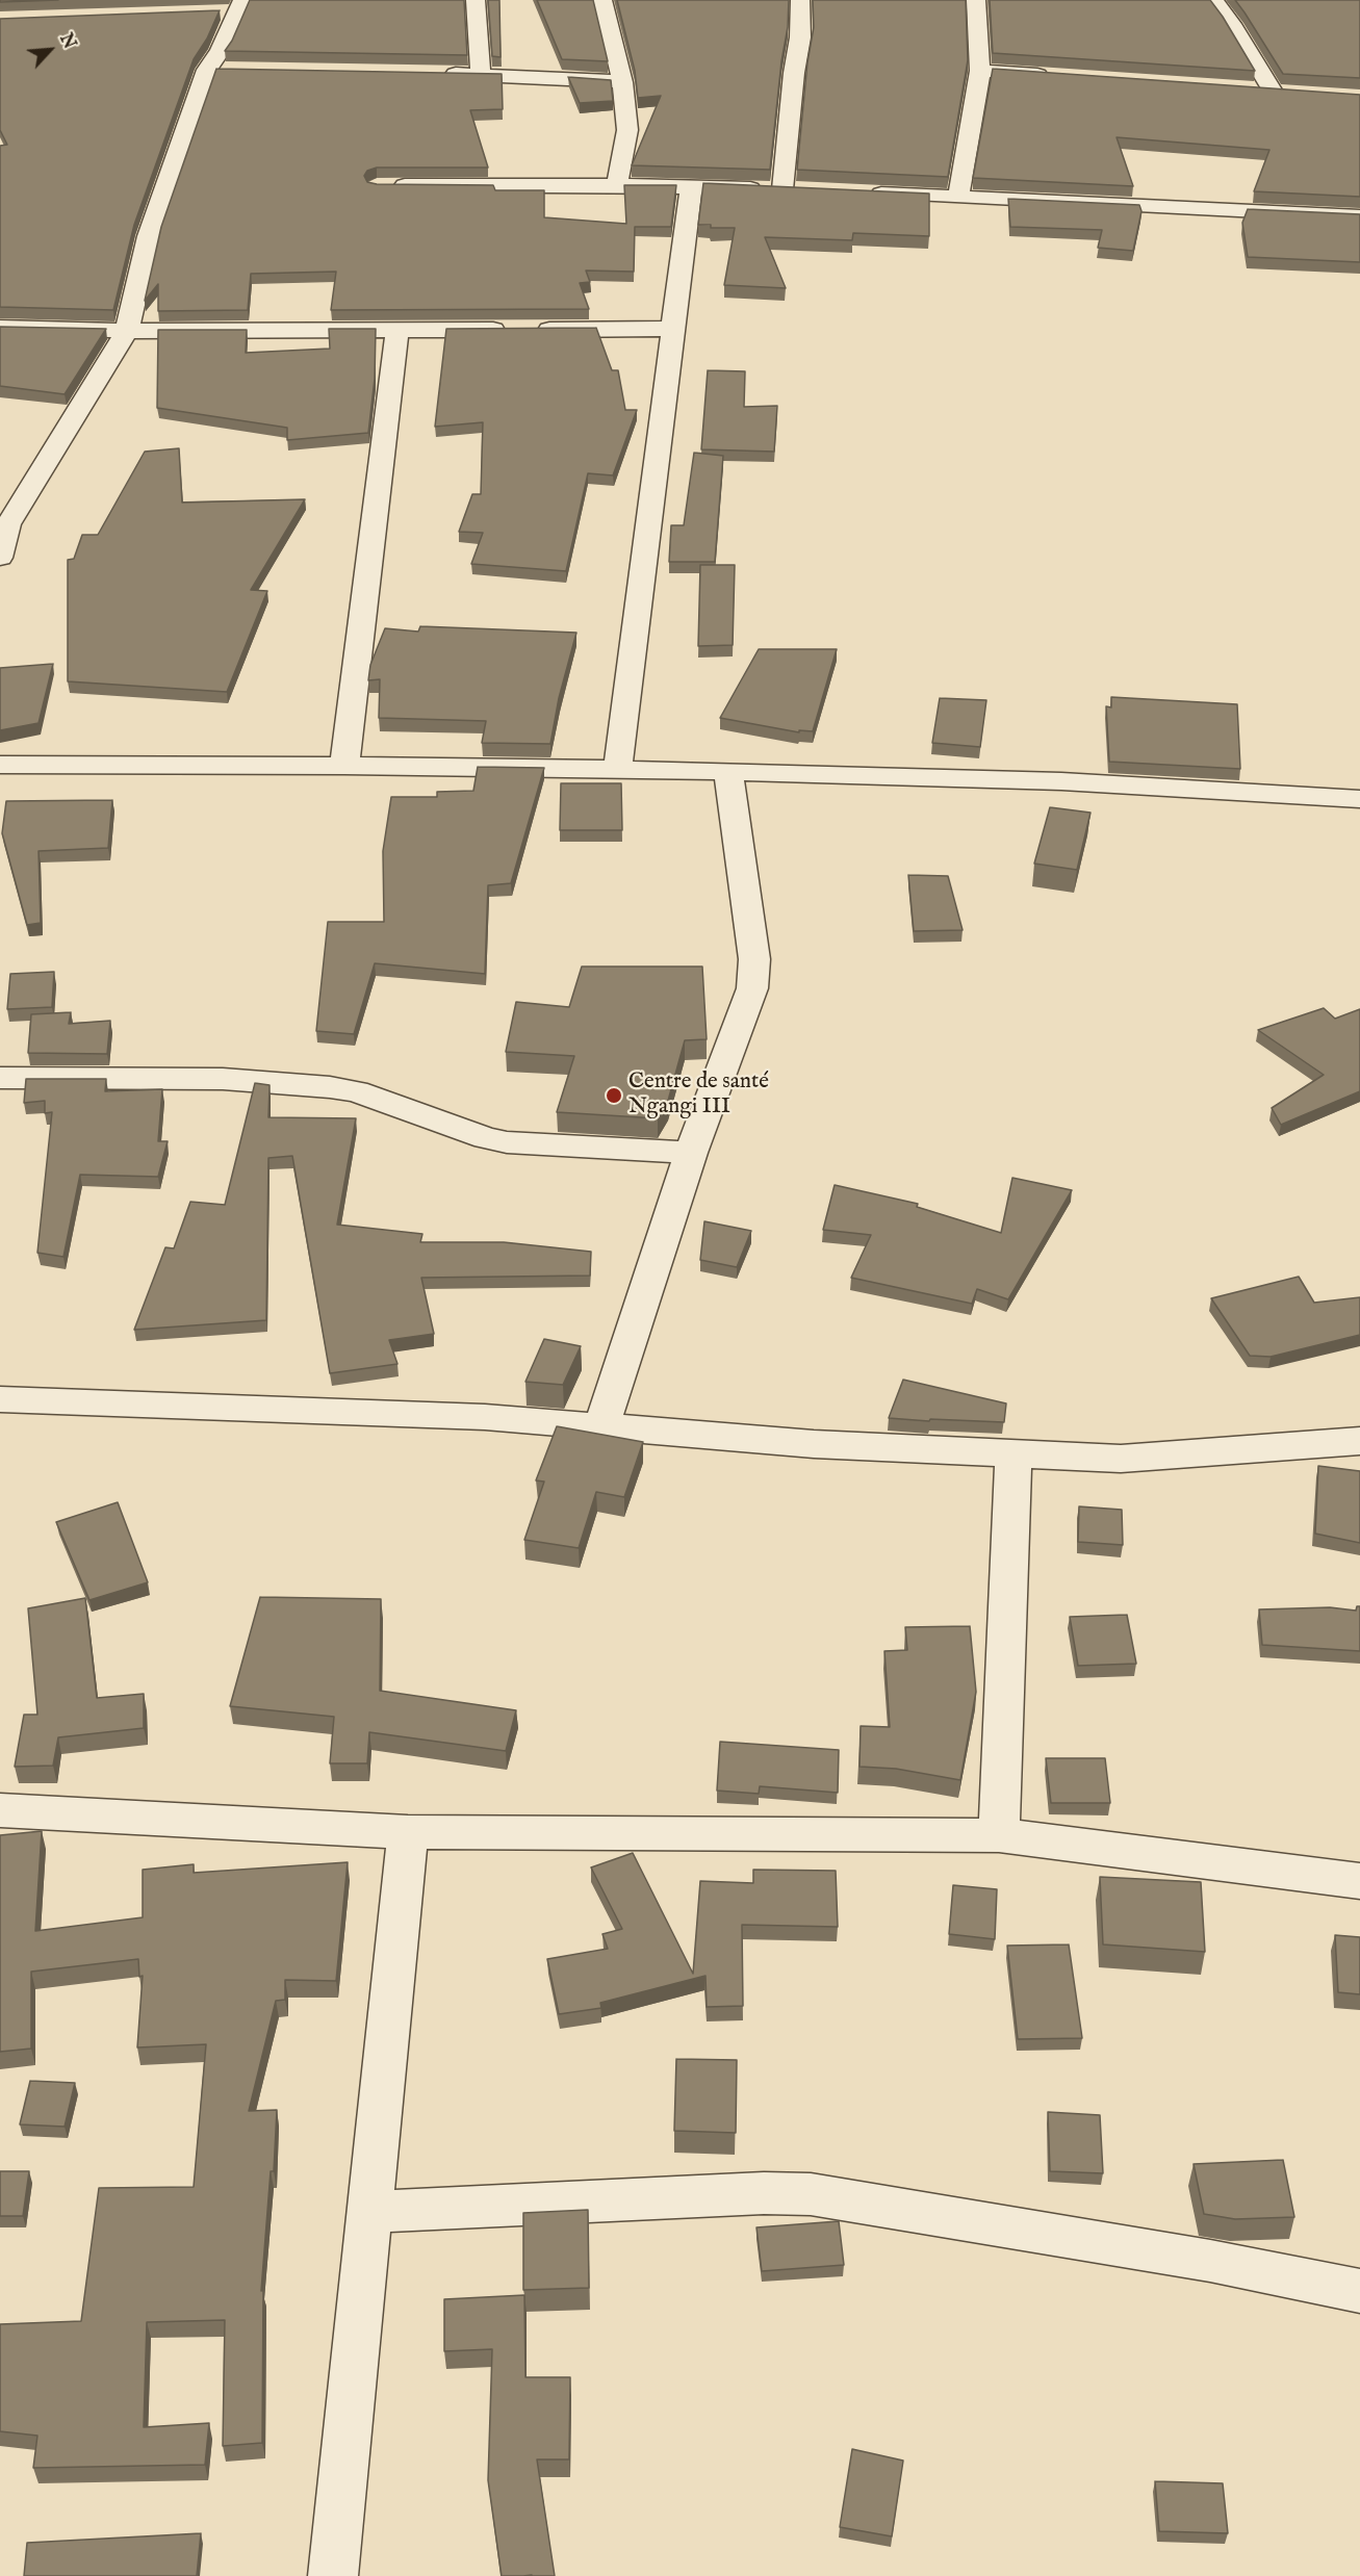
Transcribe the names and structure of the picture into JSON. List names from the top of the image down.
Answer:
{
  "places": ["Centre de santé Ngangi III"],
  "north": "top right"
}
